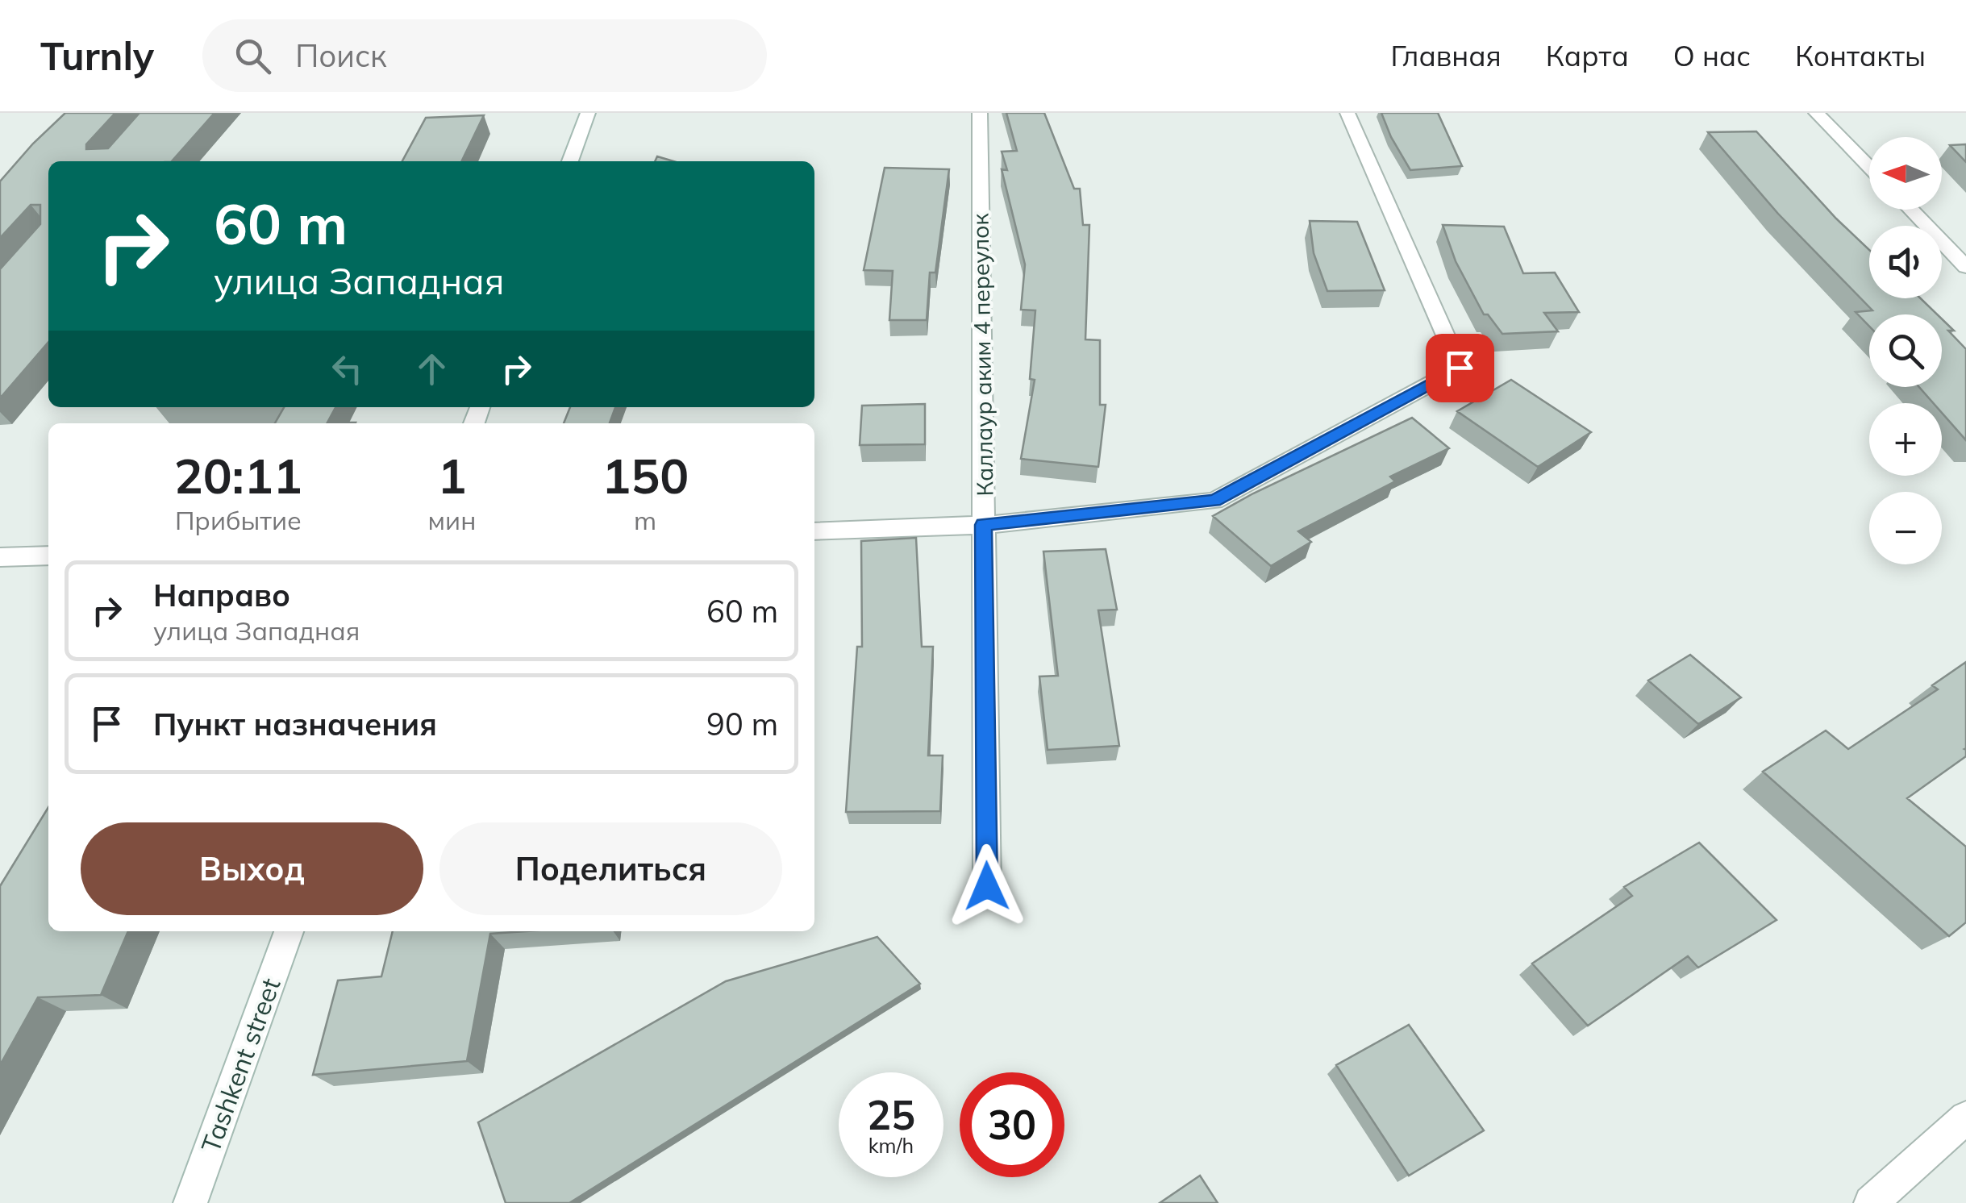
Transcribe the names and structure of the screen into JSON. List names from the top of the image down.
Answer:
{
  "streets": {
    "street": ["Каллаур аким 4 переулок", "Tashkent street"]
  },
  "north": "left",
  "page": {
    "header": "Turnly",
    "search": "Поиск",
    "nav": [
      "Главная",
      "Карта",
      "О нас",
      "Контакты"
    ],
    "map_buttons": ["+", "−"],
    "turn": ["60 m", "улица Западная"],
    "eta": [
      "20:11",
      "Прибытие",
      "1",
      "мин",
      "150",
      "m"
    ],
    "list": [
      {
        "name": "Направо",
        "note": "улица Западная",
        "value": "60 m"
      },
      {
        "name": "Пункт назначения",
        "value": "90 m"
      }
    ],
    "buttons": ["Выход", "Поделиться"],
    "speed": "25 km/h",
    "limit": "30"
  }
}
